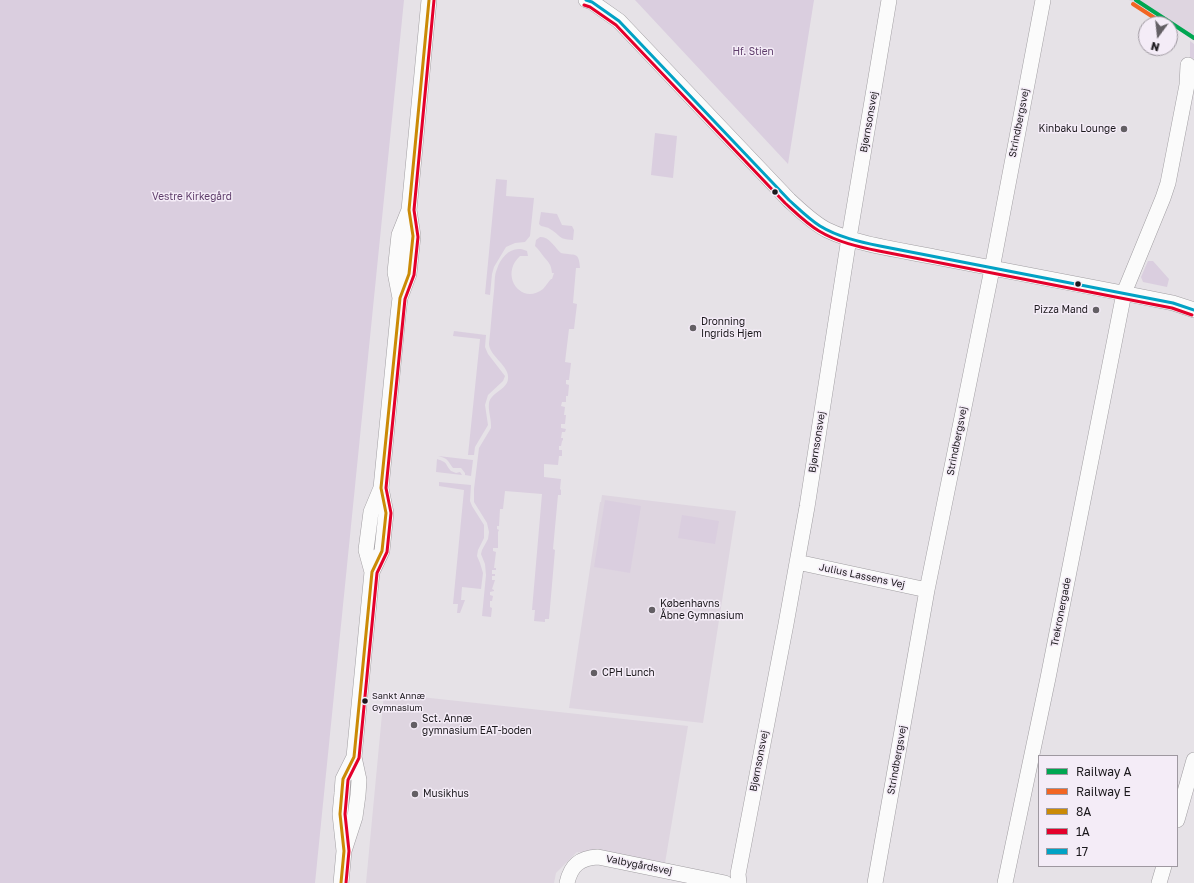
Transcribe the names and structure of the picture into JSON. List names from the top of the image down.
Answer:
{
  "streets": {
    "street": [
      "Bjørnsonsvej",
      "Strindbergsvej",
      "Julius Lassens Vej",
      "Trekronergade",
      "Valbygårdsvej"
    ]
  },
  "crossings": [
    ["Bjørnsonsvej", "Julius Lassens Vej"],
    ["Strindbergsvej", "Julius Lassens Vej"]
  ],
  "parks": ["Hf. Stien", "Vestre Kirkegård"],
  "places": [
    "Kinbaku Lounge",
    "Pizza Mand",
    "Dronning Ingrids Hjem",
    "Københavns Åbne Gymnasium",
    "CPH Lunch",
    "Sankt Annæ Gymnasium",
    "Sct. Annæ gymnasium EAT-boden",
    "Musikhus"
  ],
  "lines": [
    "rail line A",
    "transit line 8A",
    "transit line 1A",
    "transit line 17",
    "rail line E"
  ],
  "legend": [
    "Railway A",
    "Railway E",
    "8A",
    "1A",
    "17"
  ],
  "north": "bottom"
}
